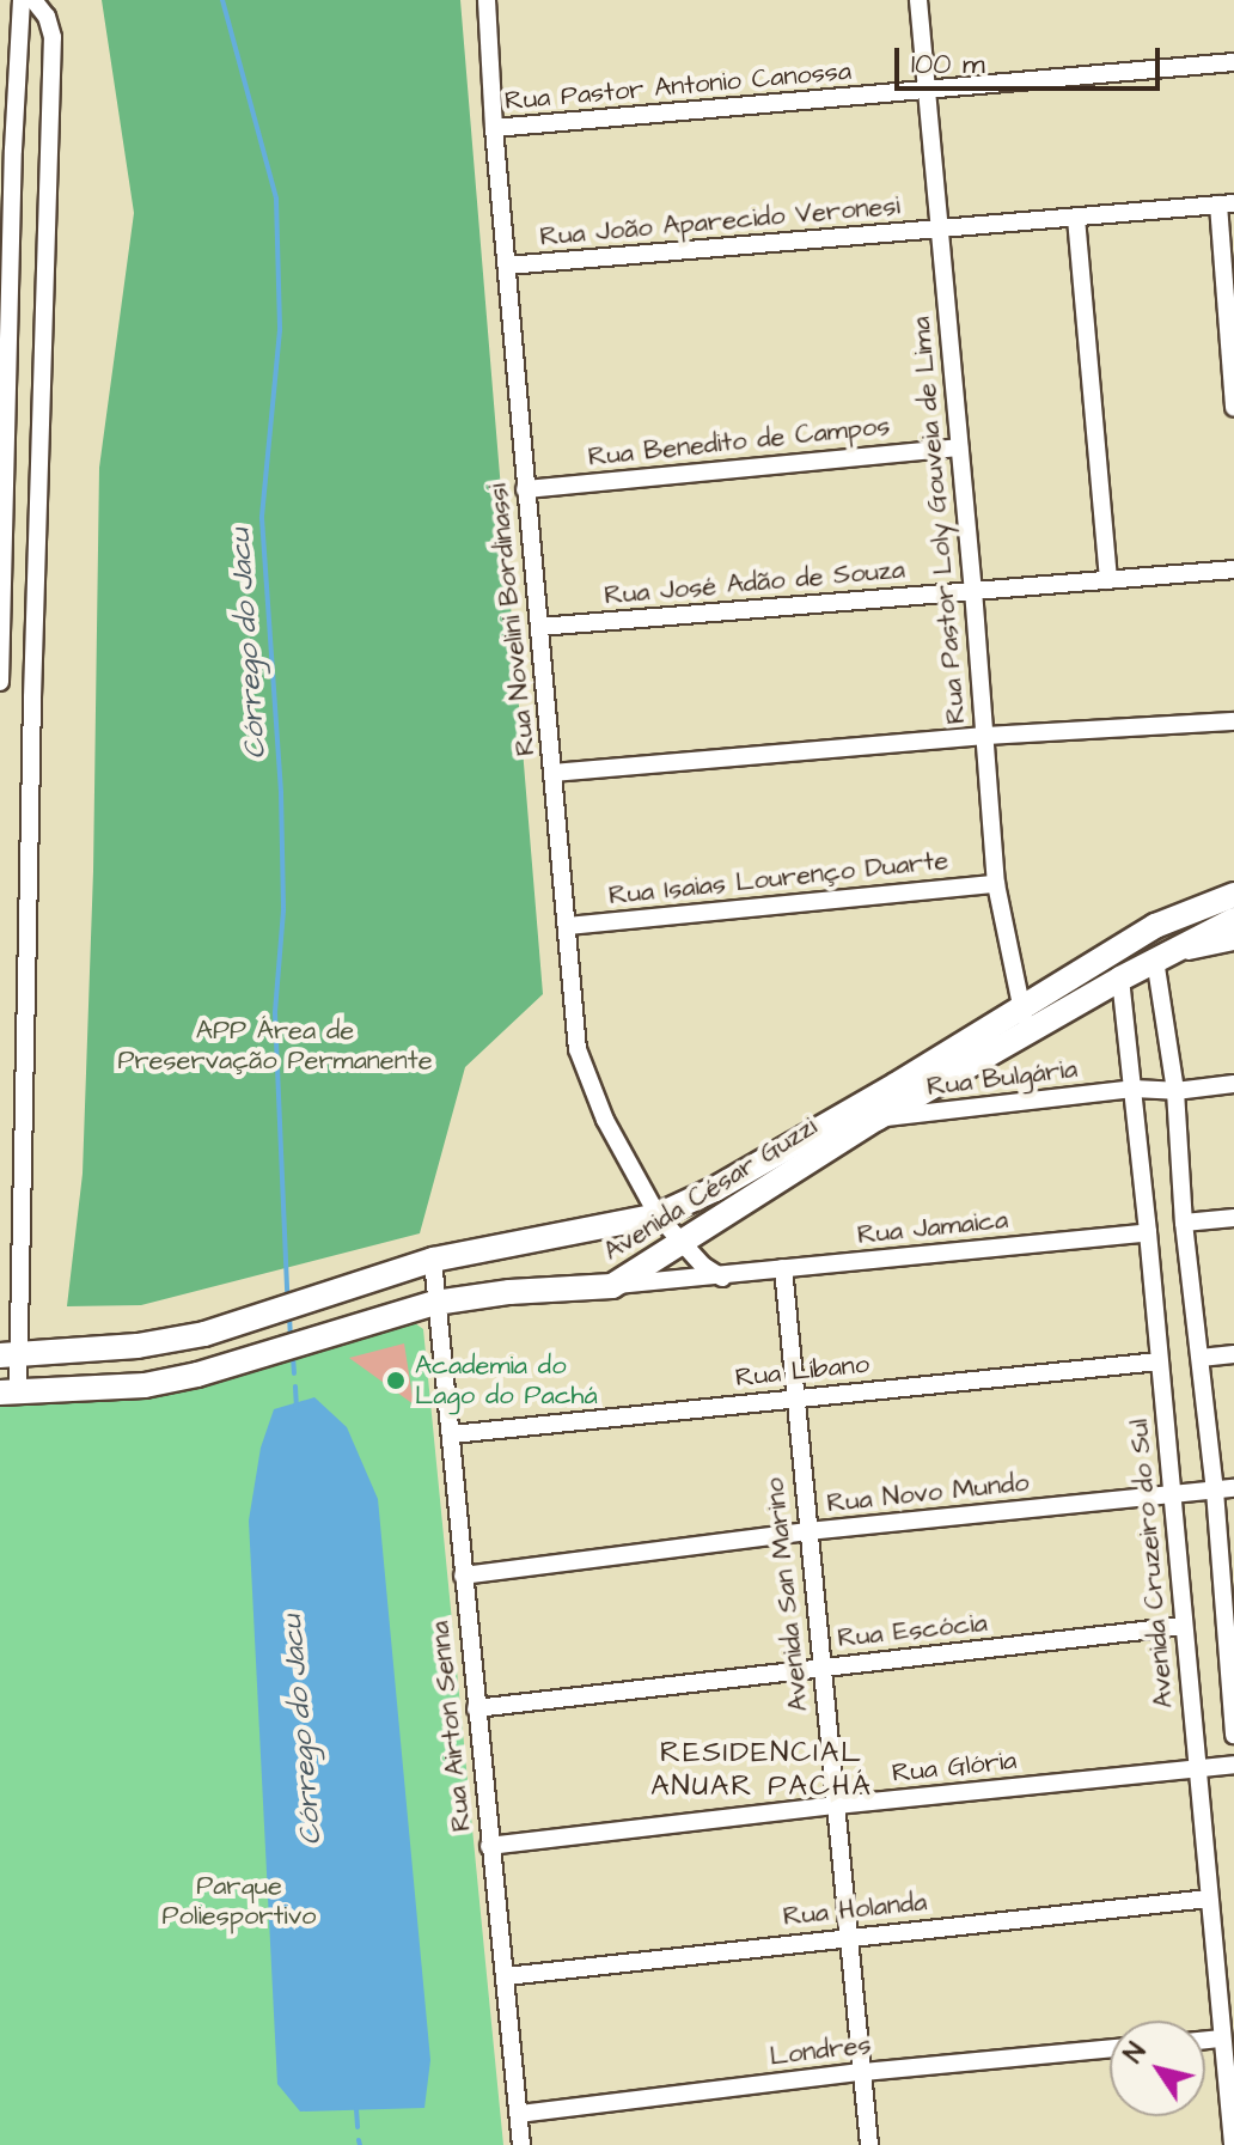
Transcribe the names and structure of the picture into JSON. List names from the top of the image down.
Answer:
{
  "streets": {
    "street": [
      "Rua Pastor Antonio Canossa",
      "Rua João Aparecido Veronesi",
      "Rua Benedito de Campos",
      "Rua Pastor Loly Gouveia de Lima",
      "Rua José Adão de Souza",
      "Rua Novelini Bordinassi",
      "Rua Isaias Lourenço Duarte",
      "Rua Bulgária",
      "Avenida César Guzzi",
      "Rua Jamaica",
      "Rua Líbano",
      "Rua Novo Mundo",
      "Avenida Cruzeiro do Sul",
      "Avenida San Marino",
      "Rua Escócia",
      "Rua Airton Senna",
      "Rua Glória",
      "Rua Holanda",
      "Londres"
    ]
  },
  "crossings": [
    ["Rua Pastor Antonio Canossa", "Rua Pastor Loly Gouveia de Lima"],
    ["Rua Pastor Antonio Canossa", "Rua Novelini Bordinassi"],
    ["Rua João Aparecido Veronesi", "Rua Pastor Loly Gouveia de Lima"],
    ["Rua João Aparecido Veronesi", "Rua Novelini Bordinassi"],
    ["Rua Benedito de Campos", "Rua Pastor Loly Gouveia de Lima"],
    ["Rua Benedito de Campos", "Rua Novelini Bordinassi"],
    ["Rua Pastor Loly Gouveia de Lima", "Rua José Adão de Souza"],
    ["Rua Pastor Loly Gouveia de Lima", "Rua Isaias Lourenço Duarte"],
    ["Rua Pastor Loly Gouveia de Lima", "Avenida César Guzzi"],
    ["Rua José Adão de Souza", "Rua Novelini Bordinassi"],
    ["Rua Novelini Bordinassi", "Rua Isaias Lourenço Duarte"],
    ["Rua Novelini Bordinassi", "Avenida César Guzzi"],
    ["Rua Bulgária", "Avenida César Guzzi"],
    ["Rua Bulgária", "Avenida Cruzeiro do Sul"],
    ["Avenida César Guzzi", "Rua Jamaica"],
    ["Avenida César Guzzi", "Avenida Cruzeiro do Sul"],
    ["Avenida César Guzzi", "Rua Airton Senna"],
    ["Rua Jamaica", "Avenida Cruzeiro do Sul"],
    ["Rua Jamaica", "Avenida San Marino"],
    ["Rua Líbano", "Avenida Cruzeiro do Sul"],
    ["Rua Líbano", "Avenida San Marino"],
    ["Rua Líbano", "Rua Airton Senna"],
    ["Rua Novo Mundo", "Avenida Cruzeiro do Sul"],
    ["Rua Novo Mundo", "Avenida San Marino"],
    ["Rua Novo Mundo", "Rua Airton Senna"],
    ["Avenida Cruzeiro do Sul", "Rua Escócia"],
    ["Avenida Cruzeiro do Sul", "Rua Glória"],
    ["Avenida Cruzeiro do Sul", "Rua Holanda"],
    ["Avenida San Marino", "Rua Escócia"],
    ["Avenida San Marino", "Rua Glória"],
    ["Avenida San Marino", "Rua Holanda"],
    ["Avenida San Marino", "Londres"],
    ["Rua Escócia", "Rua Airton Senna"],
    ["Rua Airton Senna", "Rua Glória"],
    ["Rua Airton Senna", "Rua Holanda"],
    ["Rua Airton Senna", "Londres"]
  ],
  "districts": ["RESIDENCIAL ANUAR PACHÁ"],
  "water": ["Córrego do Jacu"],
  "parks": ["APP Área de Preservação Permanente", "Parque Poliesportivo"],
  "places": ["Academia do Lago do Pachá"],
  "scale_bar": "100 m",
  "north": "top left"
}
